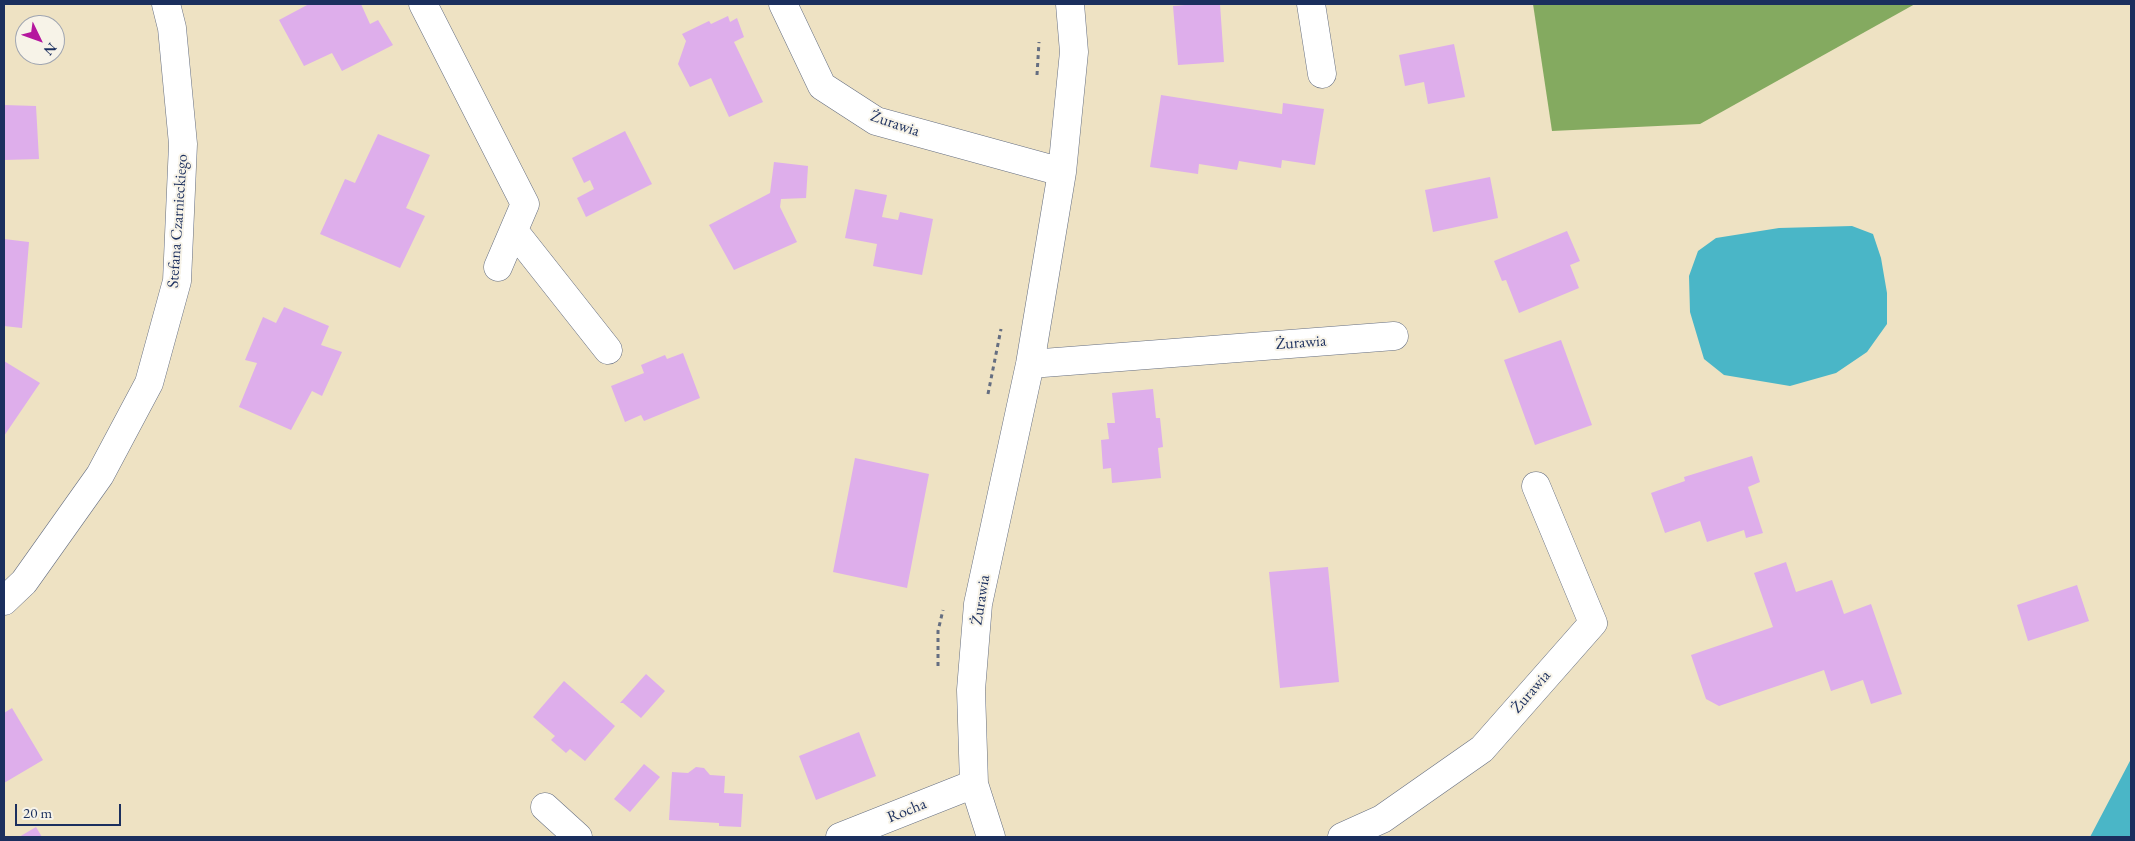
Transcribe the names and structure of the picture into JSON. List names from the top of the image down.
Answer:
{
  "streets": {
    "street": ["Żurawia", "Stefana Czarnieckiego", "Rocha"]
  },
  "crossings": [
    ["Żurawia", "Rocha"]
  ],
  "scale_bar": "20 m",
  "north": "bottom right"
}
